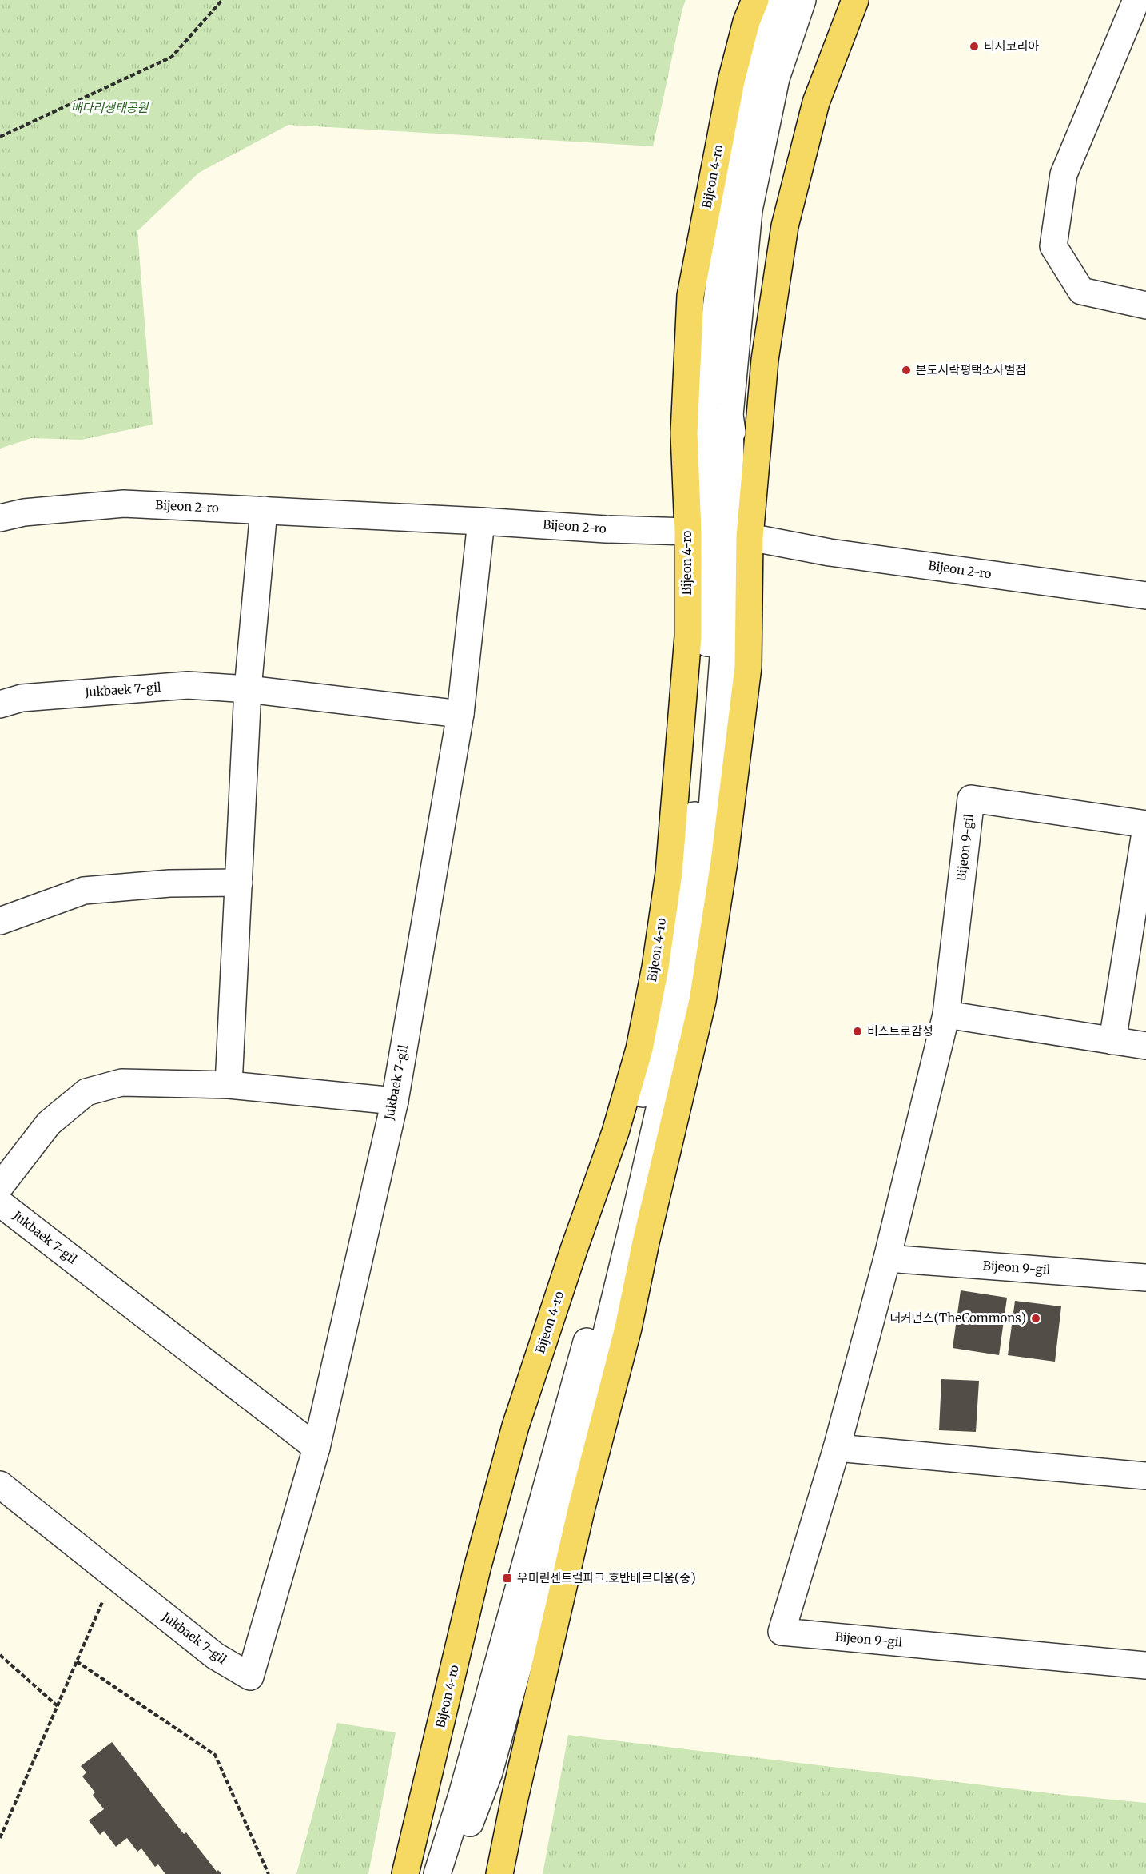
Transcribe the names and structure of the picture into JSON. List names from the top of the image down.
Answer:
{
  "streets": {
    "main road": ["Bijeon 4-ro"],
    "street": ["Bijeon 2-ro", "Jukbaek 7-gil", "Bijeon 9-gil"]
  },
  "crossings": [
    ["Bijeon 4-ro", "Bijeon 2-ro"]
  ],
  "parks": ["배다리생태공원"],
  "places": {
    "other": [
      "티지코리아",
      "본도시락평택소사벌점",
      "비스트로감성",
      "더커먼스(TheCommons)"
    ],
    "transit": ["우미린센트럴파크.호반베르디움(중)"]
  }
}
